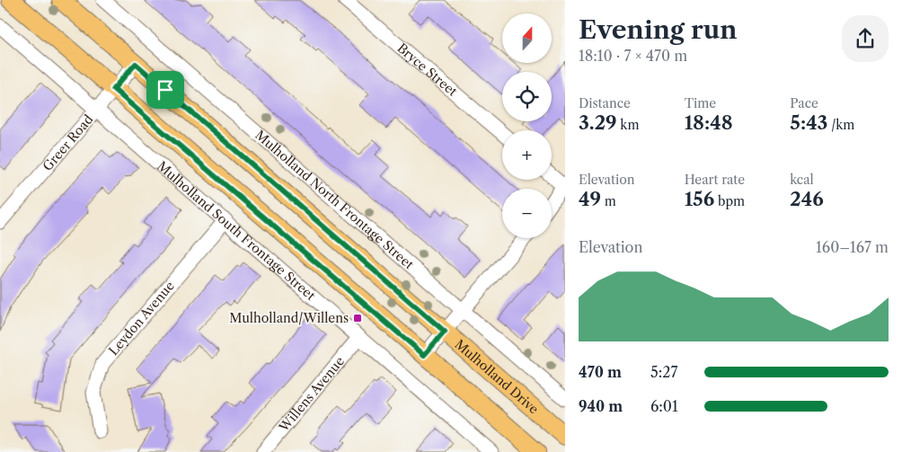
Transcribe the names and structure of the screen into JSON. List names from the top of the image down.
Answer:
{
  "streets": {
    "main road": ["Mulholland Drive"],
    "street": [
      "Bryce Street",
      "Greer Road",
      "Mulholland North Frontage Street",
      "Mulholland South Frontage Street",
      "Leydon Avenue",
      "Willens Avenue"
    ]
  },
  "crossings": [
    ["Greer Road", "Mulholland South Frontage Street"],
    ["Greer Road", "Mulholland Drive"],
    ["Mulholland South Frontage Street", "Leydon Avenue"],
    ["Mulholland South Frontage Street", "Willens Avenue"]
  ],
  "places": {
    "transit": ["Mulholland/Willens"]
  },
  "north": "top",
  "page": {
    "heading": ["Evening run", "18:10 · 7 × 470 m"],
    "map_buttons": ["+", "−"],
    "stats": [
      ["Distance", "3.29 km"],
      ["Time", "18:48"],
      ["Pace", "5:43 /km"],
      ["Elevation", "49 m"],
      ["Heart rate", "156 bpm"],
      ["kcal", "246"]
    ],
    "chart": ["Elevation", "160–167 m"],
    "list": [
      {
        "name": "470 m",
        "note": "5:27"
      },
      {
        "name": "940 m",
        "note": "6:01"
      }
    ]
  }
}
